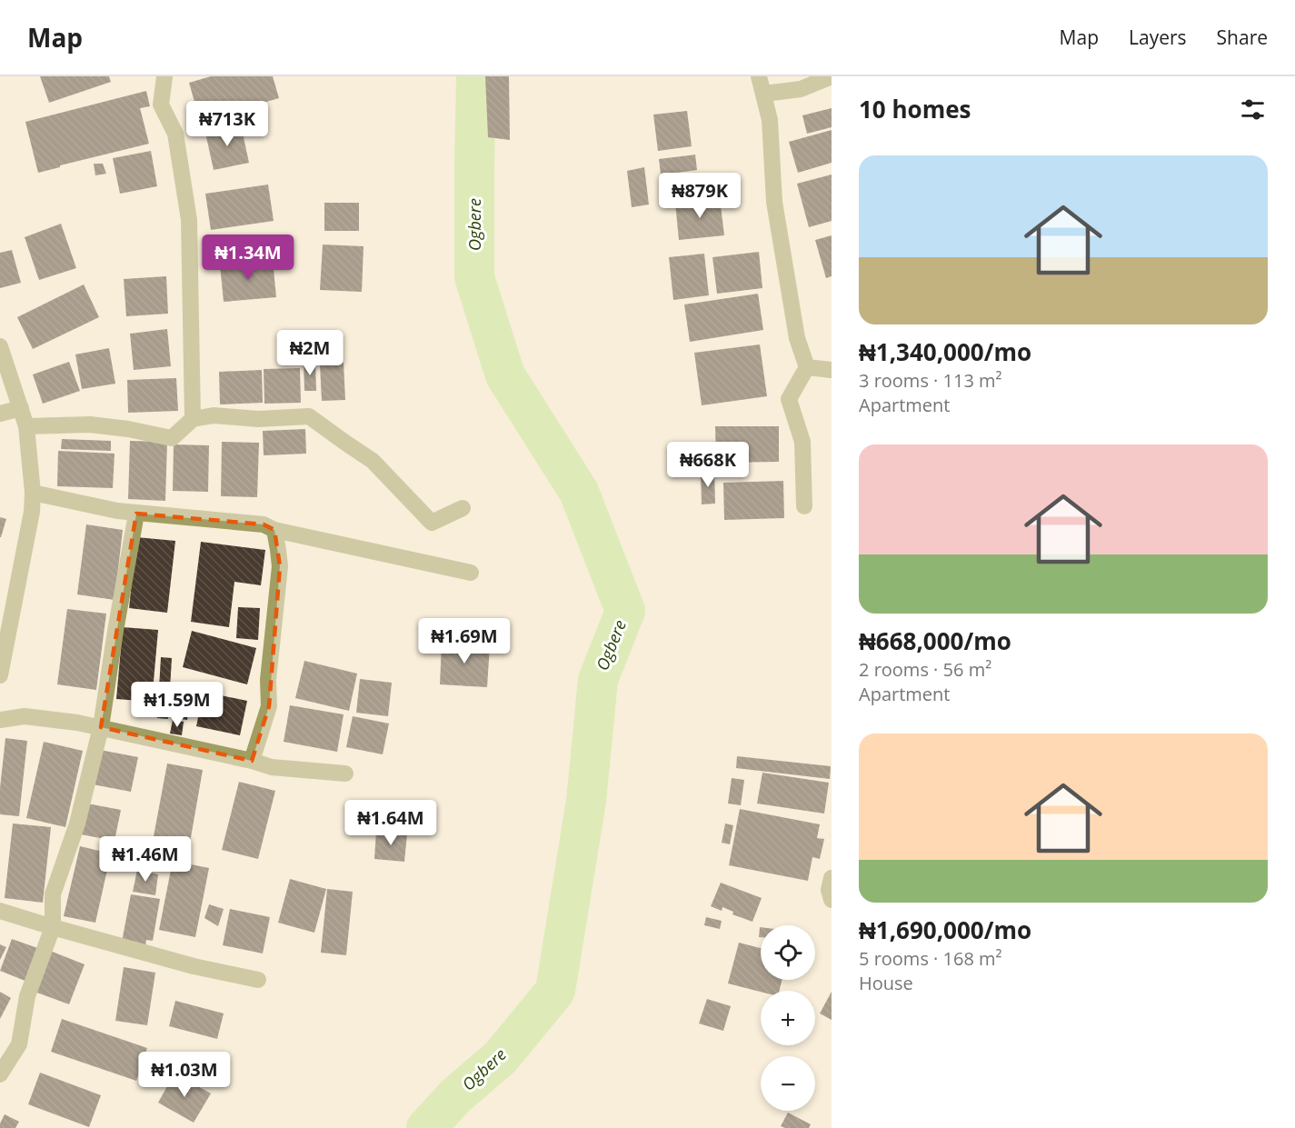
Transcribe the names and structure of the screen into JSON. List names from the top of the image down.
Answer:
{
  "water": ["Ogbere"],
  "page": {
    "header": "Map",
    "nav": ["Map", "Layers", "Share"],
    "heading": "10 homes",
    "price": [
      "₦713K",
      "₦879K",
      "₦1.34M",
      "₦2M",
      "₦668K",
      "₦1.69M",
      "₦1.59M",
      "₦1.64M",
      "₦1.46M",
      "₦1.03M"
    ],
    "list": [
      {
        "name": "₦1,340,000/mo",
        "note": "3 rooms · 113 m² · Apartment"
      },
      {
        "name": "₦668,000/mo",
        "note": "2 rooms · 56 m² · Apartment"
      },
      {
        "name": "₦1,690,000/mo",
        "note": "5 rooms · 168 m² · House"
      }
    ],
    "map_buttons": ["+", "−"]
  }
}
